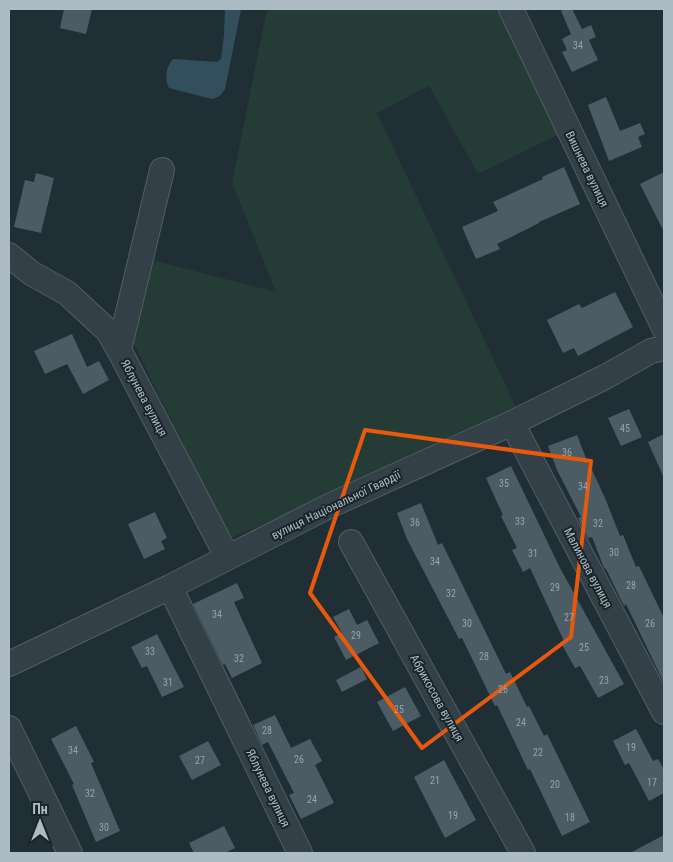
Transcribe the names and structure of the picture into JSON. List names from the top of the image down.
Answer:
{
  "streets": {
    "street": [
      "Вишнева вулиця",
      "Яблунева вулиця",
      "вулиця Національної Гвардії",
      "Малинова вулиця",
      "Абрикосова вулиця"
    ]
  },
  "crossings": [
    ["Яблунева вулиця", "вулиця Національної Гвардії"],
    ["вулиця Національної Гвардії", "Малинова вулиця"]
  ],
  "house_numbers": [
    "34",
    "45",
    "36",
    "35",
    "34",
    "33",
    "36",
    "32",
    "30",
    "31",
    "34",
    "28",
    "29",
    "32",
    "34",
    "27",
    "30",
    "26",
    "29",
    "25",
    "33",
    "28",
    "32",
    "23",
    "31",
    "26",
    "25",
    "24",
    "28",
    "19",
    "34",
    "22",
    "26",
    "27",
    "21",
    "17",
    "20",
    "32",
    "24",
    "19",
    "18",
    "30"
  ],
  "north": "top"
}
